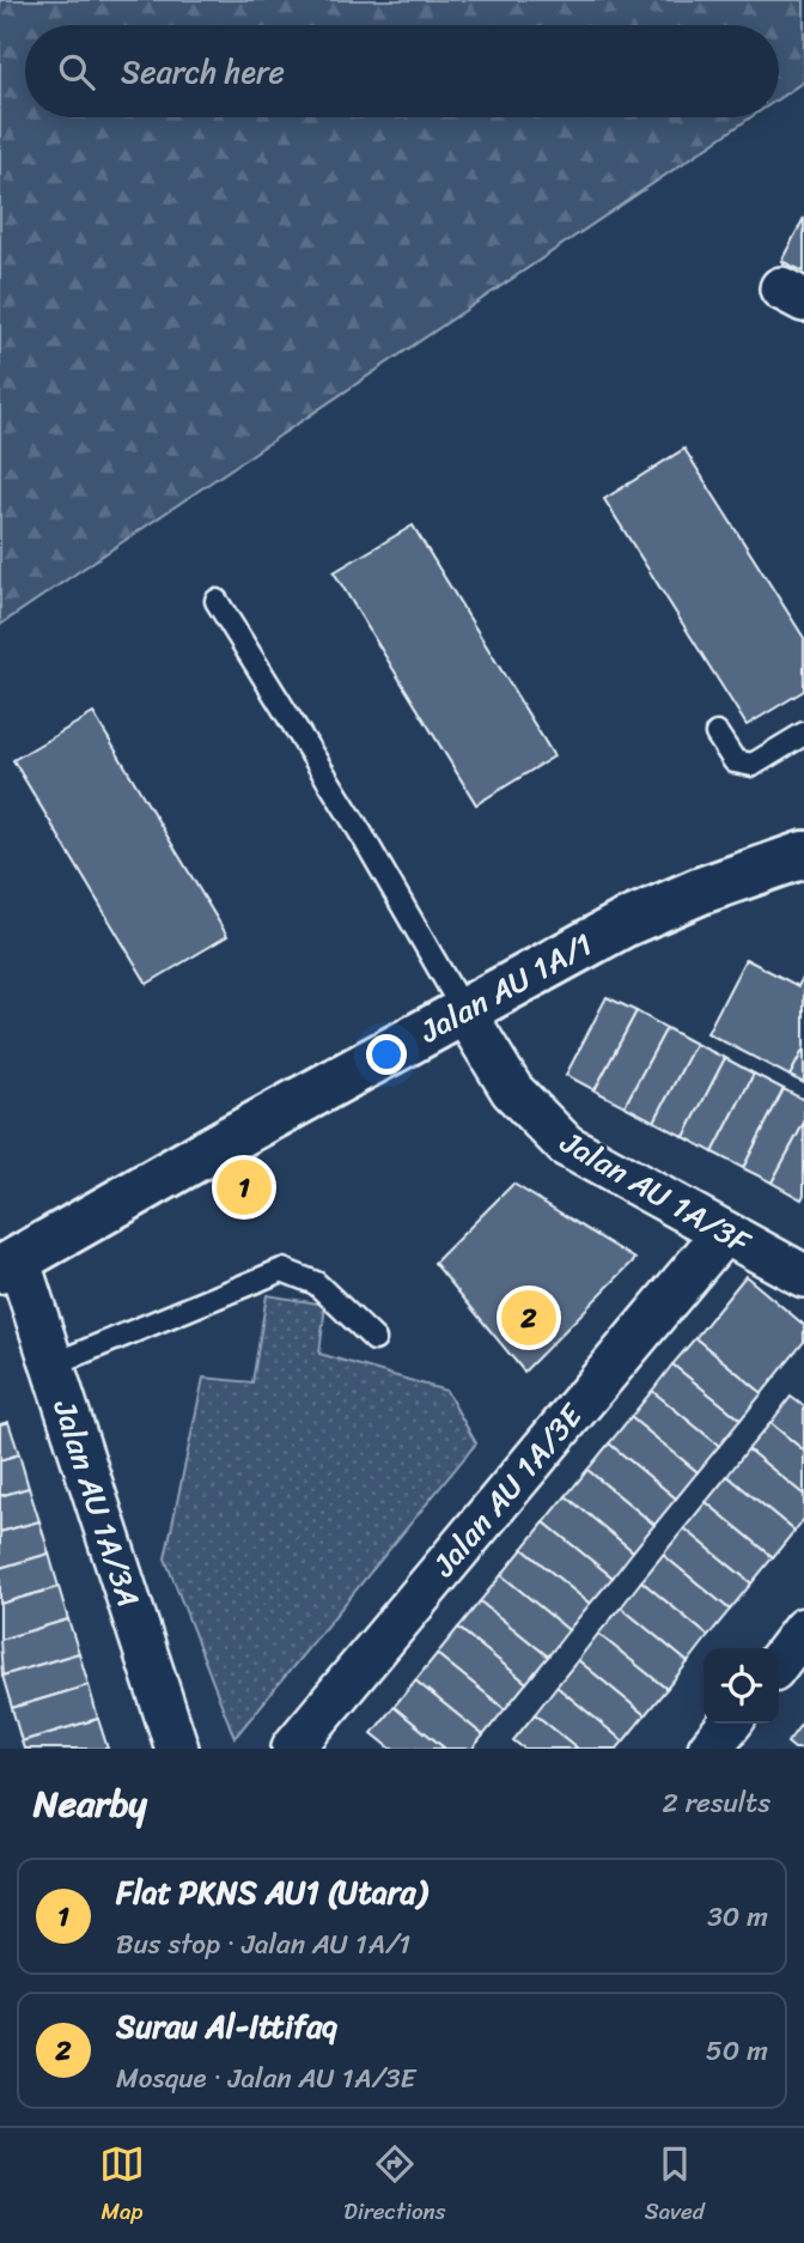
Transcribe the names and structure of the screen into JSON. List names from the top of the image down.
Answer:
{
  "streets": {
    "street": [
      "Jalan AU 1A/1",
      "Jalan AU 1A/3F",
      "Jalan AU 1A/3E",
      "Jalan AU 1A/3A"
    ]
  },
  "crossings": [
    ["Jalan AU 1A/1", "Jalan AU 1A/3F"],
    ["Jalan AU 1A/1", "Jalan AU 1A/3A"],
    ["Jalan AU 1A/3F", "Jalan AU 1A/3E"]
  ],
  "page": {
    "search": "Search here",
    "pins": ["1", "2"],
    "heading": ["Nearby", "2 results"],
    "list": [
      {
        "mark": "1",
        "name": "Flat PKNS AU1 (Utara)",
        "note": "Bus stop · Jalan AU 1A/1",
        "value": "30 m"
      },
      {
        "mark": "2",
        "name": "Surau Al-Ittifaq",
        "note": "Mosque · Jalan AU 1A/3E",
        "value": "50 m"
      }
    ],
    "nav": ["Map", "Directions", "Saved"]
  }
}
